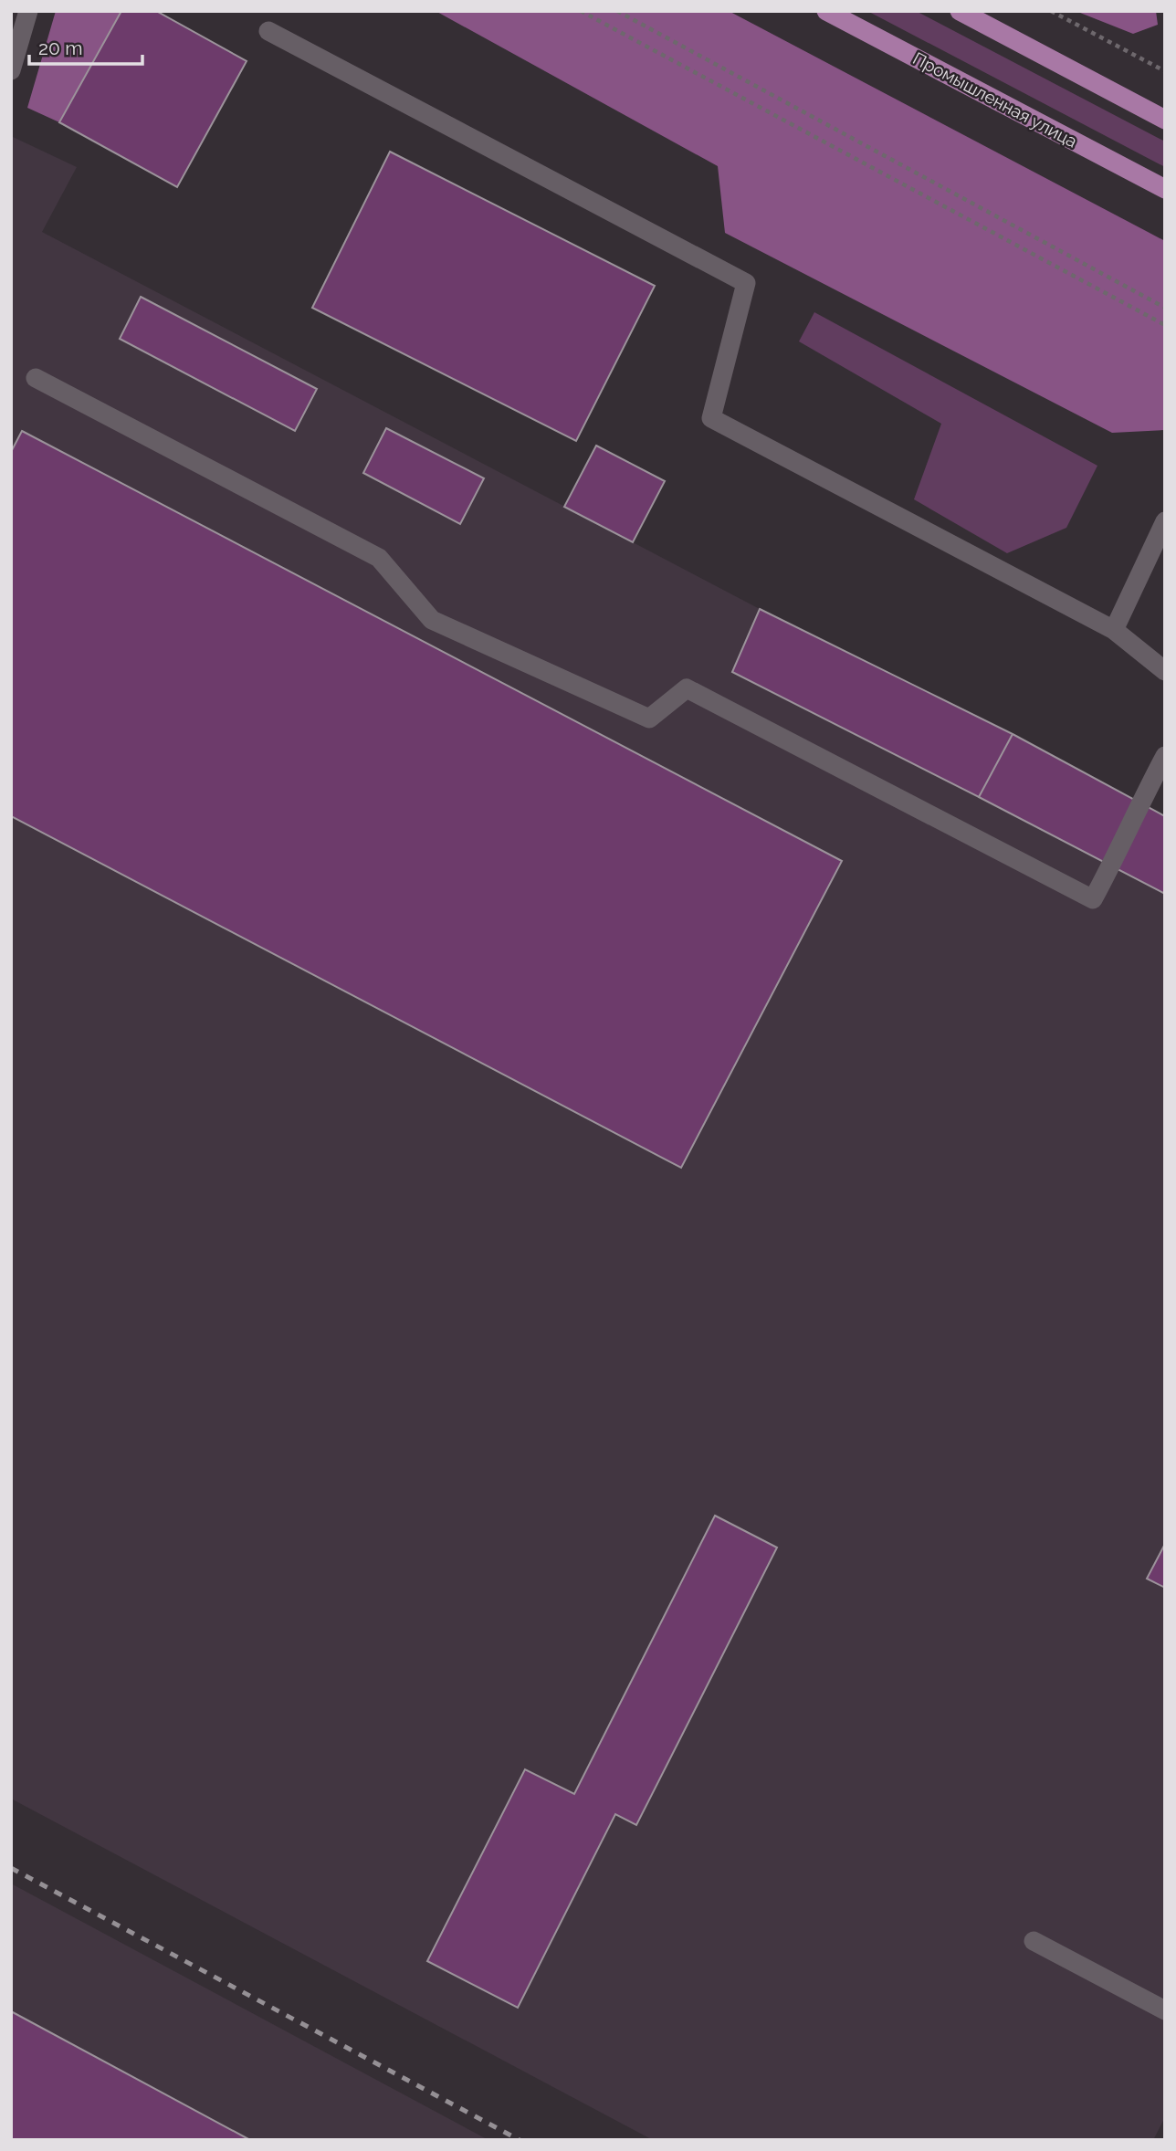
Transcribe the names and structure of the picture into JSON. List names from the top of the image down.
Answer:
{
  "streets": {
    "main road": ["Промышленная улица"]
  },
  "scale_bar": "20 m"
}
